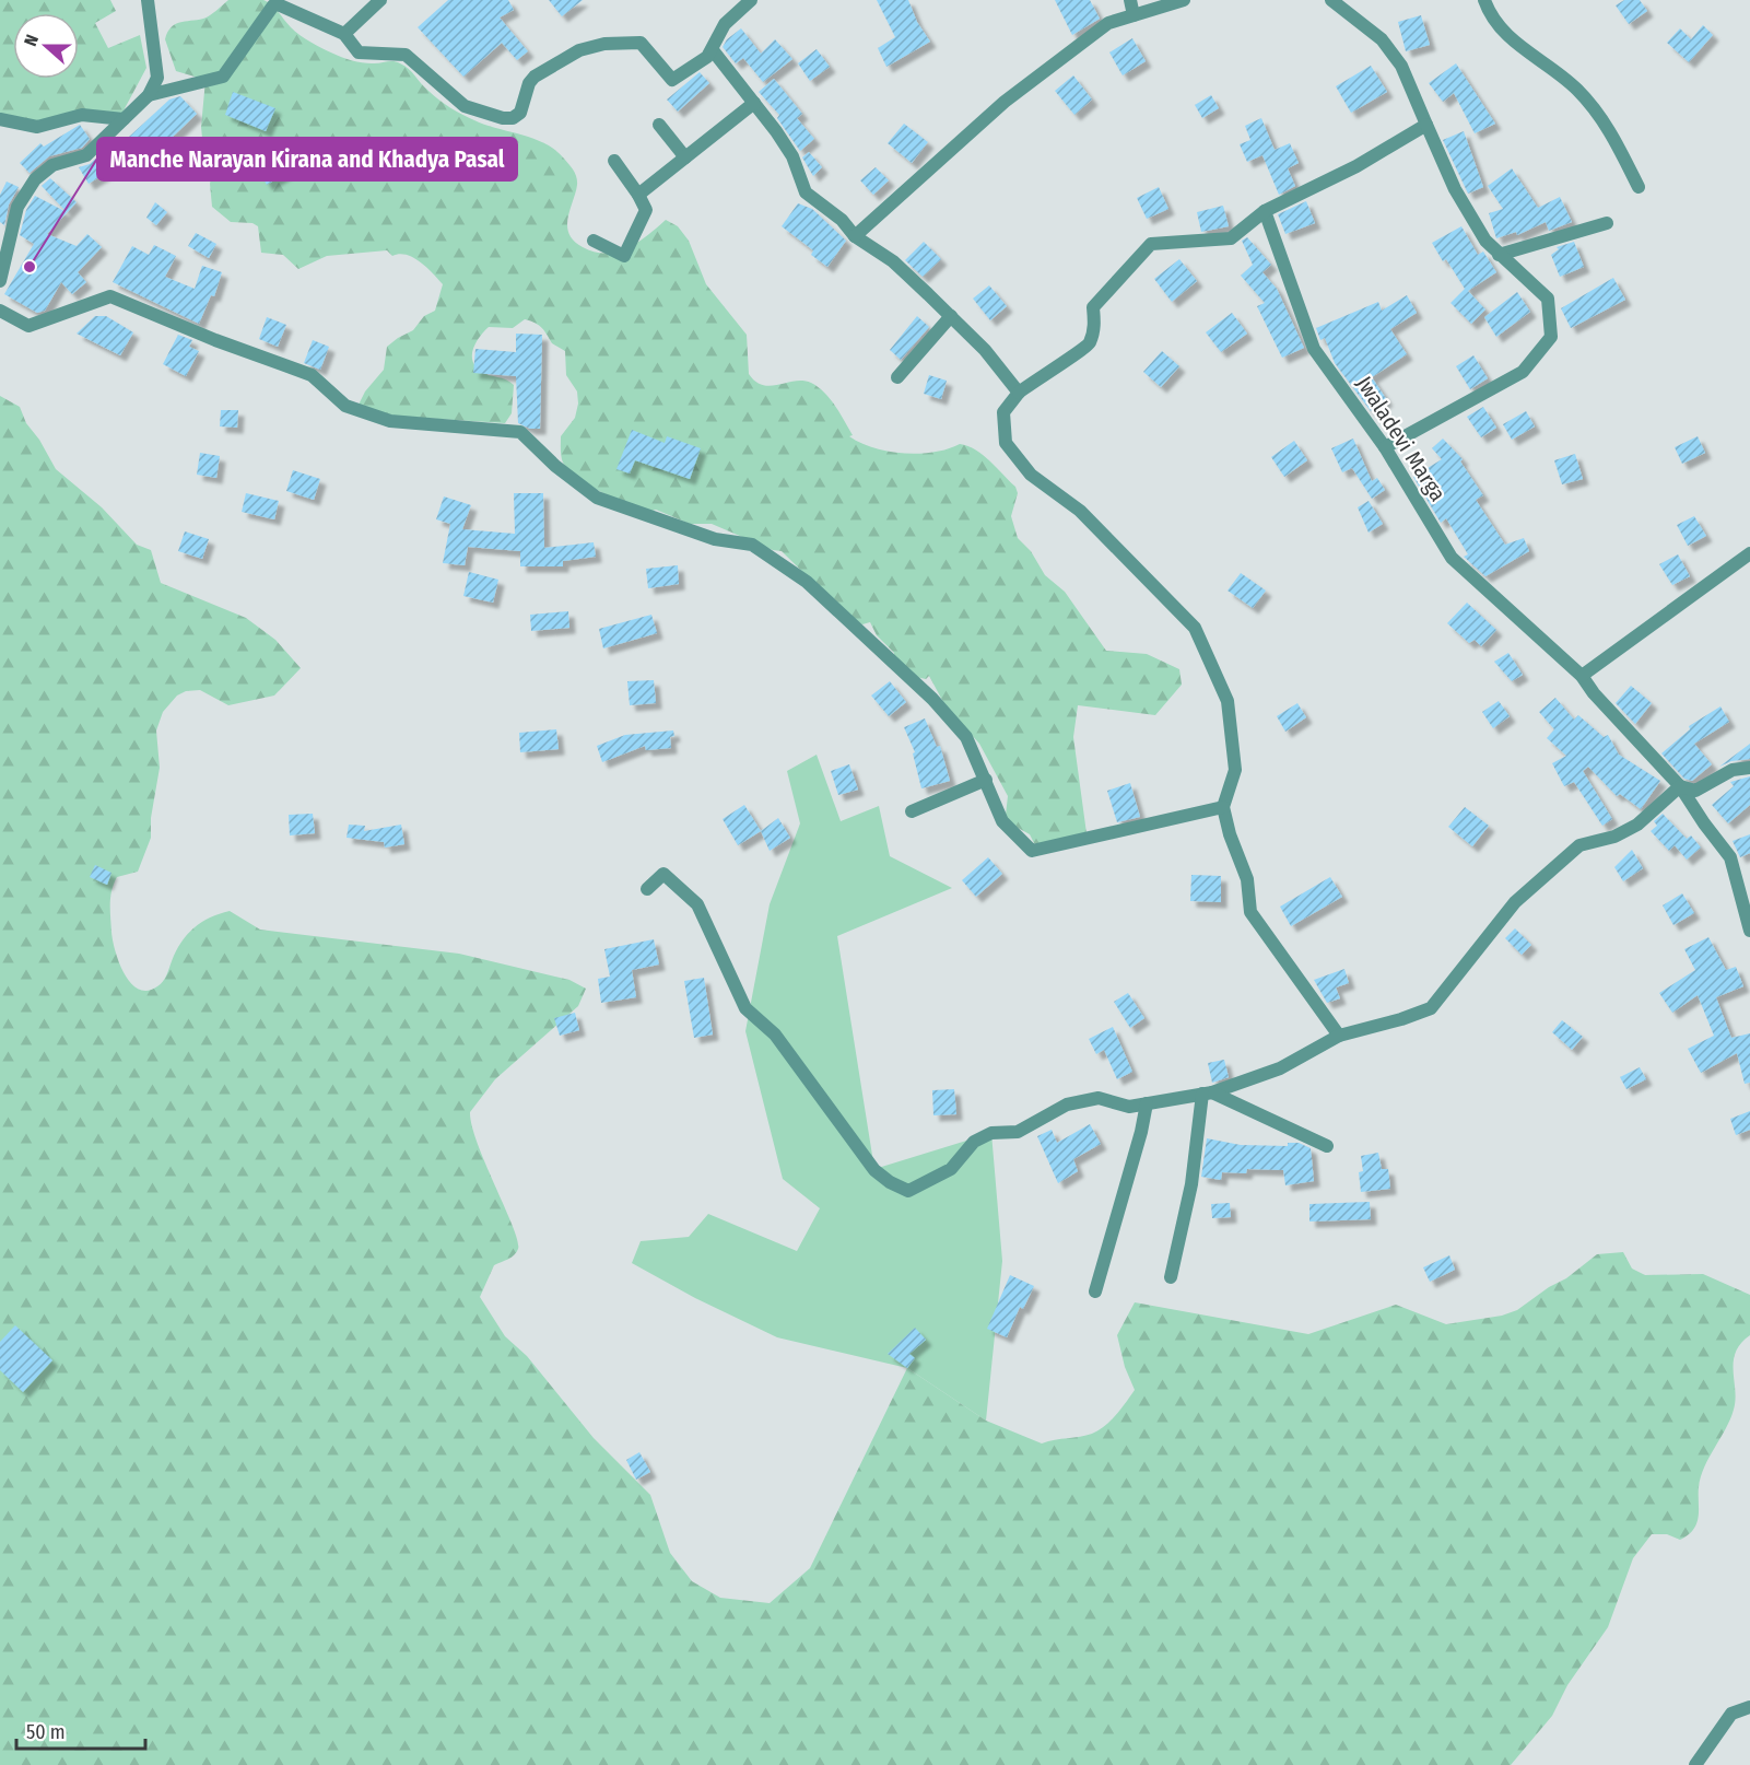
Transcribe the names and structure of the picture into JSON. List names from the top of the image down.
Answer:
{
  "streets": {
    "street": ["Jwaladevi Marga"]
  },
  "places": ["Manche Narayan Kirana and Khadya Pasal"],
  "scale_bar": "50 m",
  "north": "left"
}
